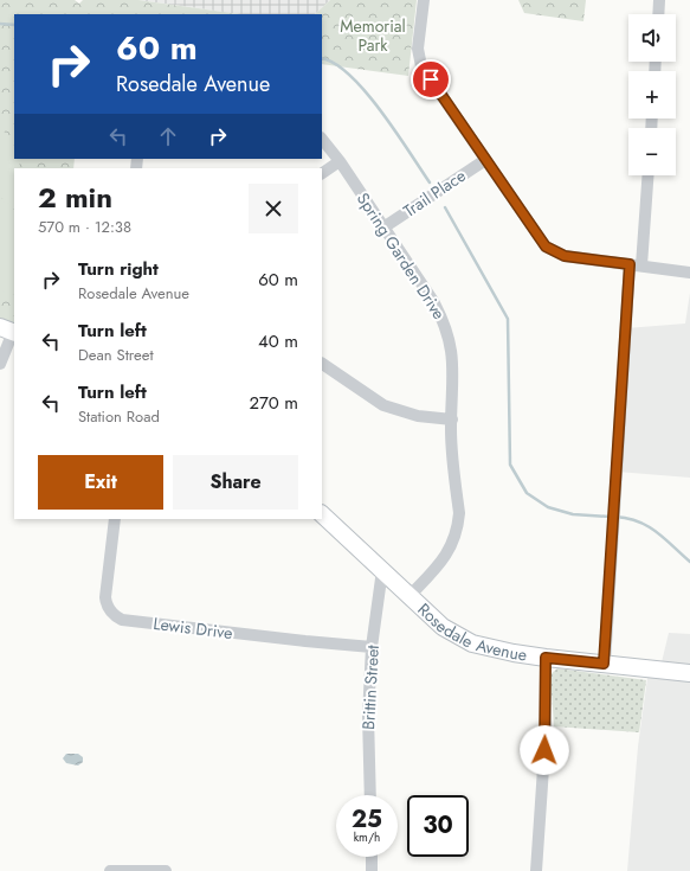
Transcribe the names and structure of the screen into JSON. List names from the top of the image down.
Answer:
{
  "streets": {
    "street": [
      "Trail Place",
      "Spring Garden Drive",
      "Lewis Drive",
      "Rosedale Avenue",
      "Brittin Street"
    ]
  },
  "crossings": [
    ["Trail Place", "Spring Garden Drive"],
    ["Spring Garden Drive", "Rosedale Avenue"],
    ["Lewis Drive", "Brittin Street"],
    ["Rosedale Avenue", "Brittin Street"]
  ],
  "parks": ["Memorial Park"],
  "page": {
    "map_buttons": ["+", "−"],
    "turn": ["60 m", "Rosedale Avenue"],
    "heading": ["2 min", "570 m · 12:38"],
    "list": [
      {
        "name": "Turn right",
        "note": "Rosedale Avenue",
        "value": "60 m"
      },
      {
        "name": "Turn left",
        "note": "Dean Street",
        "value": "40 m"
      },
      {
        "name": "Turn left",
        "note": "Station Road",
        "value": "270 m"
      }
    ],
    "buttons": ["Exit", "Share"],
    "speed": "25 km/h",
    "limit": "30"
  }
}
